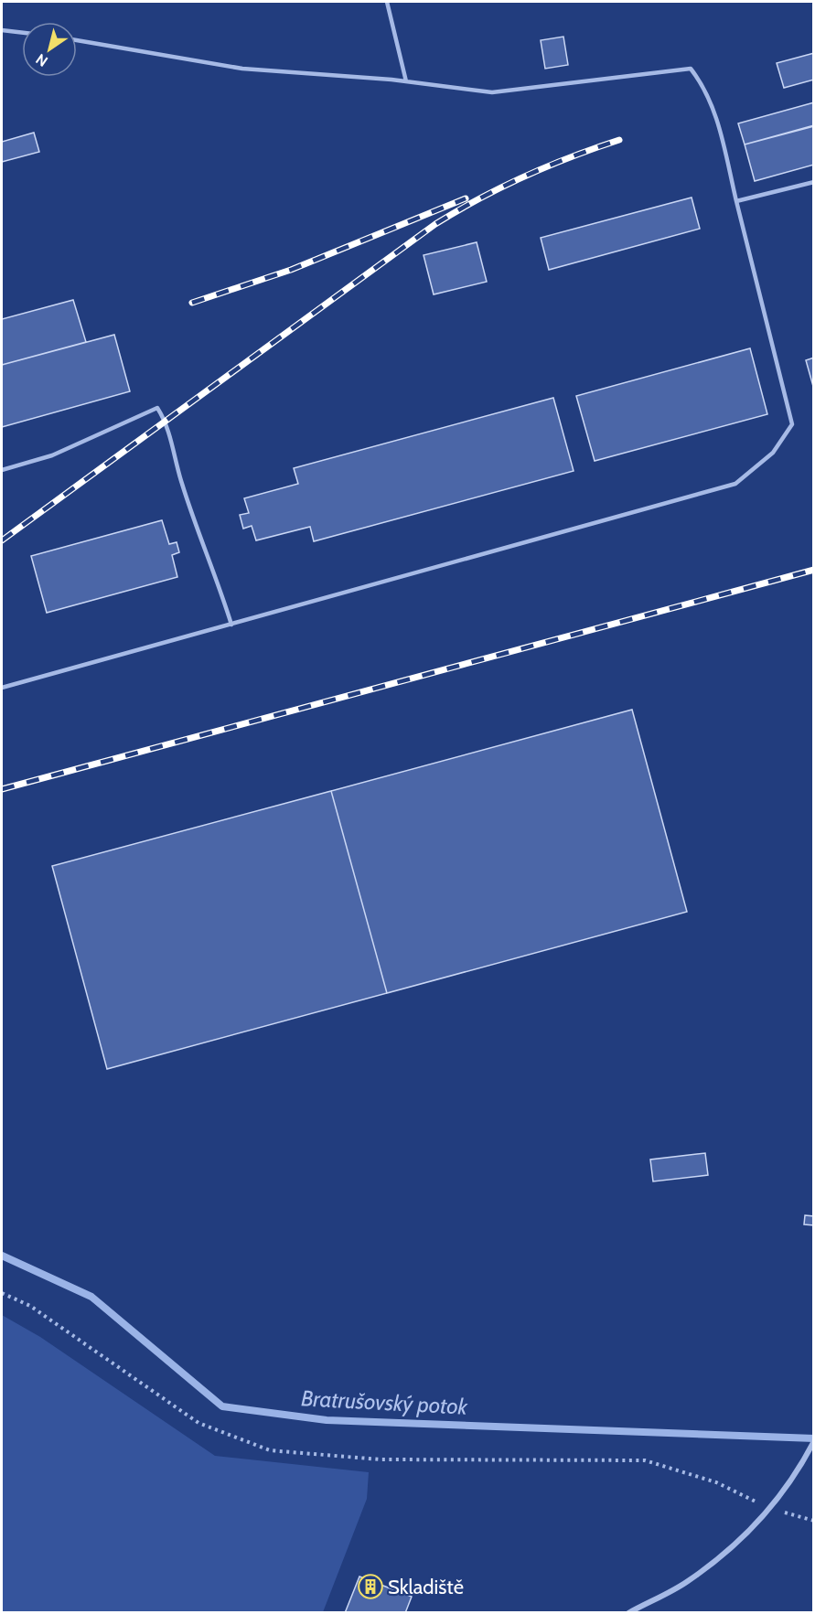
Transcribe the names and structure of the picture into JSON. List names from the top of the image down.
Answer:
{
  "water": ["Bratrušovský potok"],
  "places": {
    "building": ["Skladiště"]
  },
  "north": "bottom left"
}
